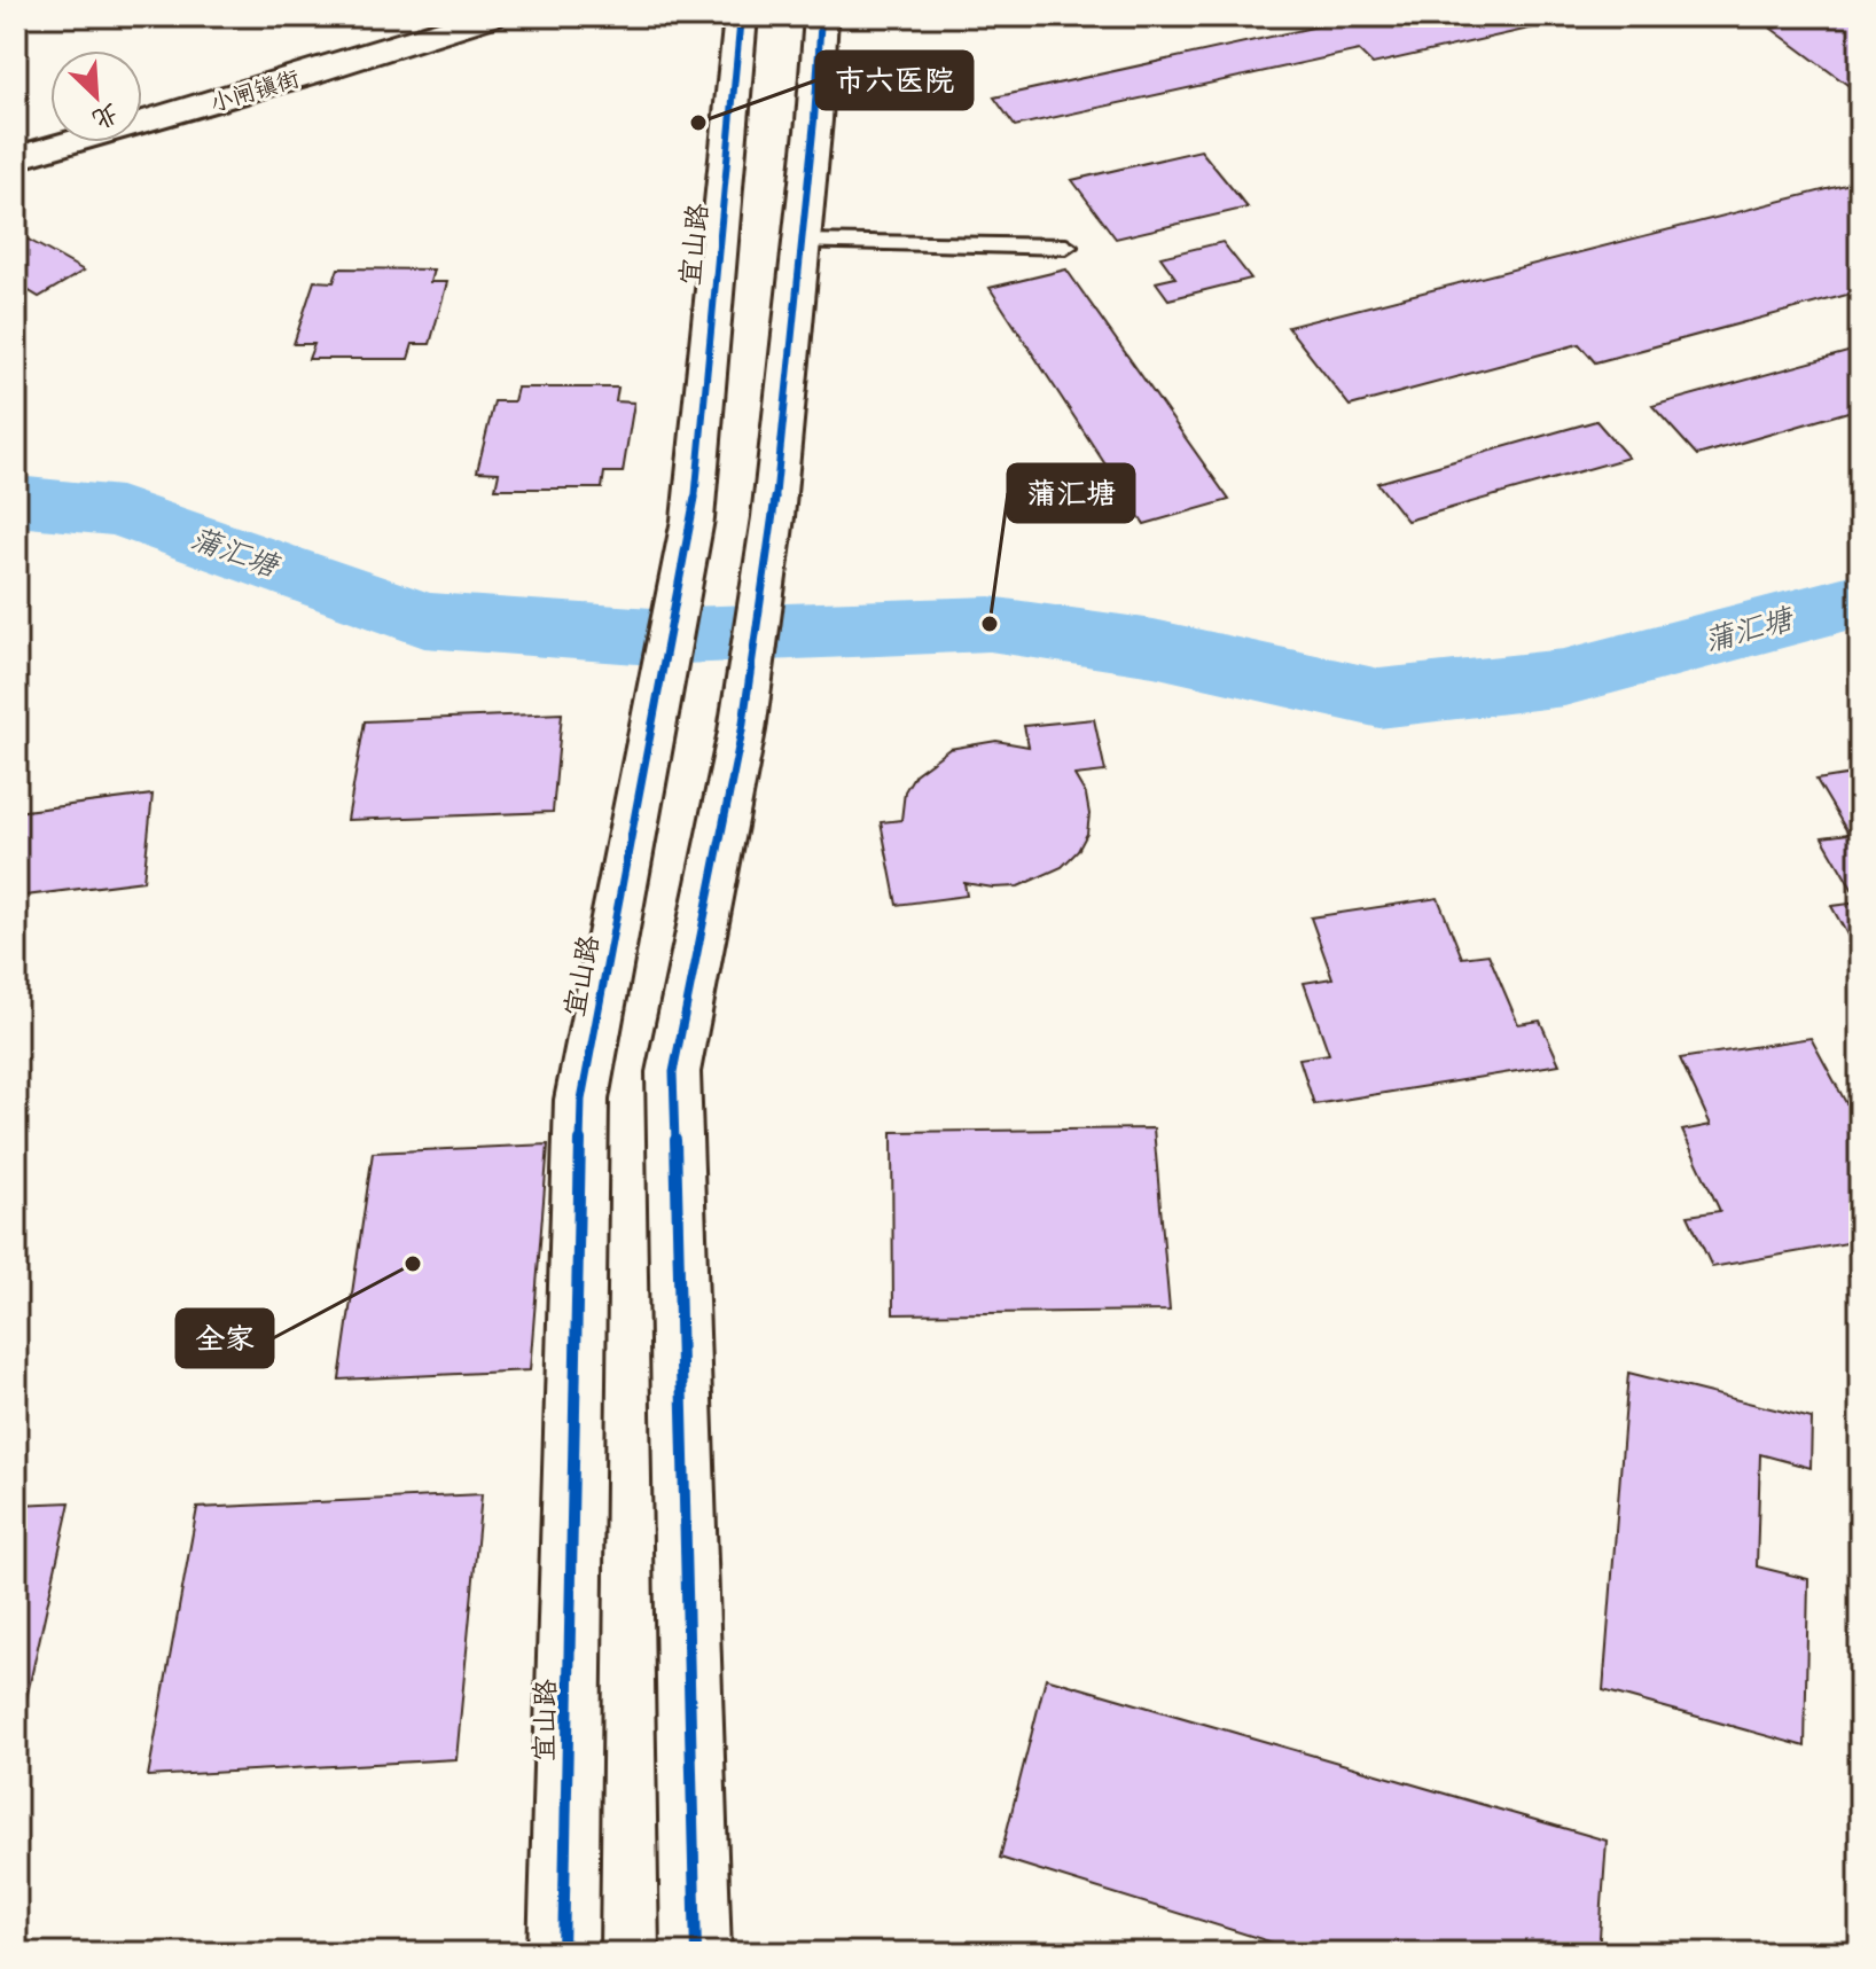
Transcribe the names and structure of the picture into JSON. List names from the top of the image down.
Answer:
{
  "streets": {
    "main road": ["小闸镇街", "宜山路"]
  },
  "water": ["蒲汇塘"],
  "places": ["市六医院", "蒲汇塘", "全家"],
  "north": "bottom right"
}
